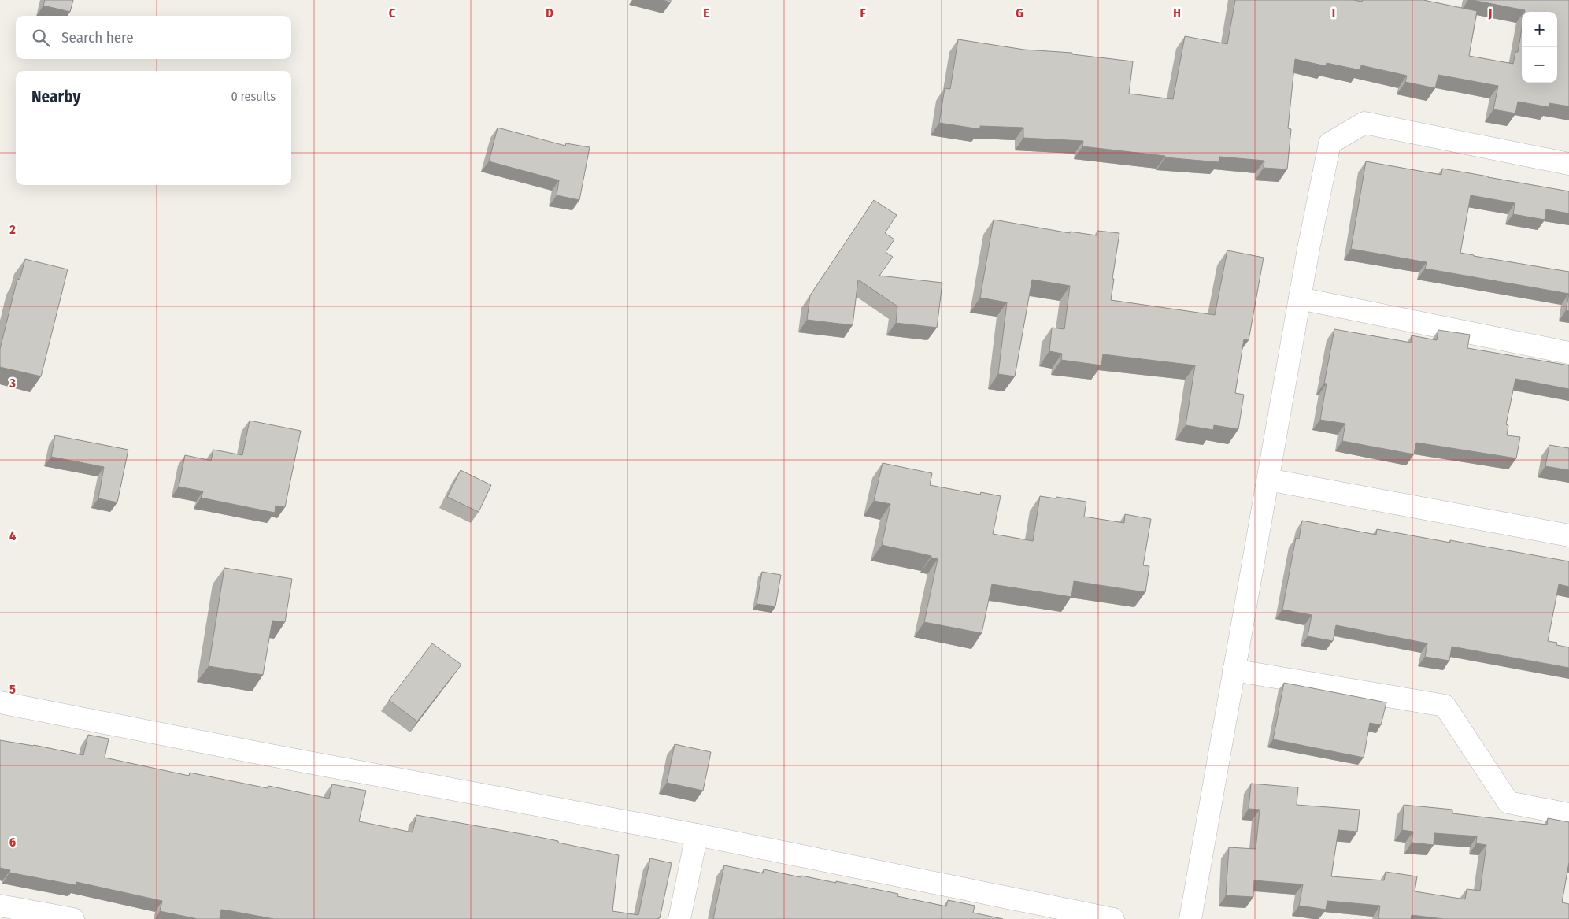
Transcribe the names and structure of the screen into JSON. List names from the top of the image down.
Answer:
{
  "page": {
    "map_buttons": ["+", "−"],
    "search": "Search here",
    "heading": ["Nearby", "0 results"]
  },
  "grid": {
    "columns": [
      "C",
      "D",
      "E",
      "F",
      "G",
      "H",
      "I",
      "J"
    ],
    "rows": [
      "2",
      "3",
      "4",
      "5",
      "6"
    ]
  }
}
